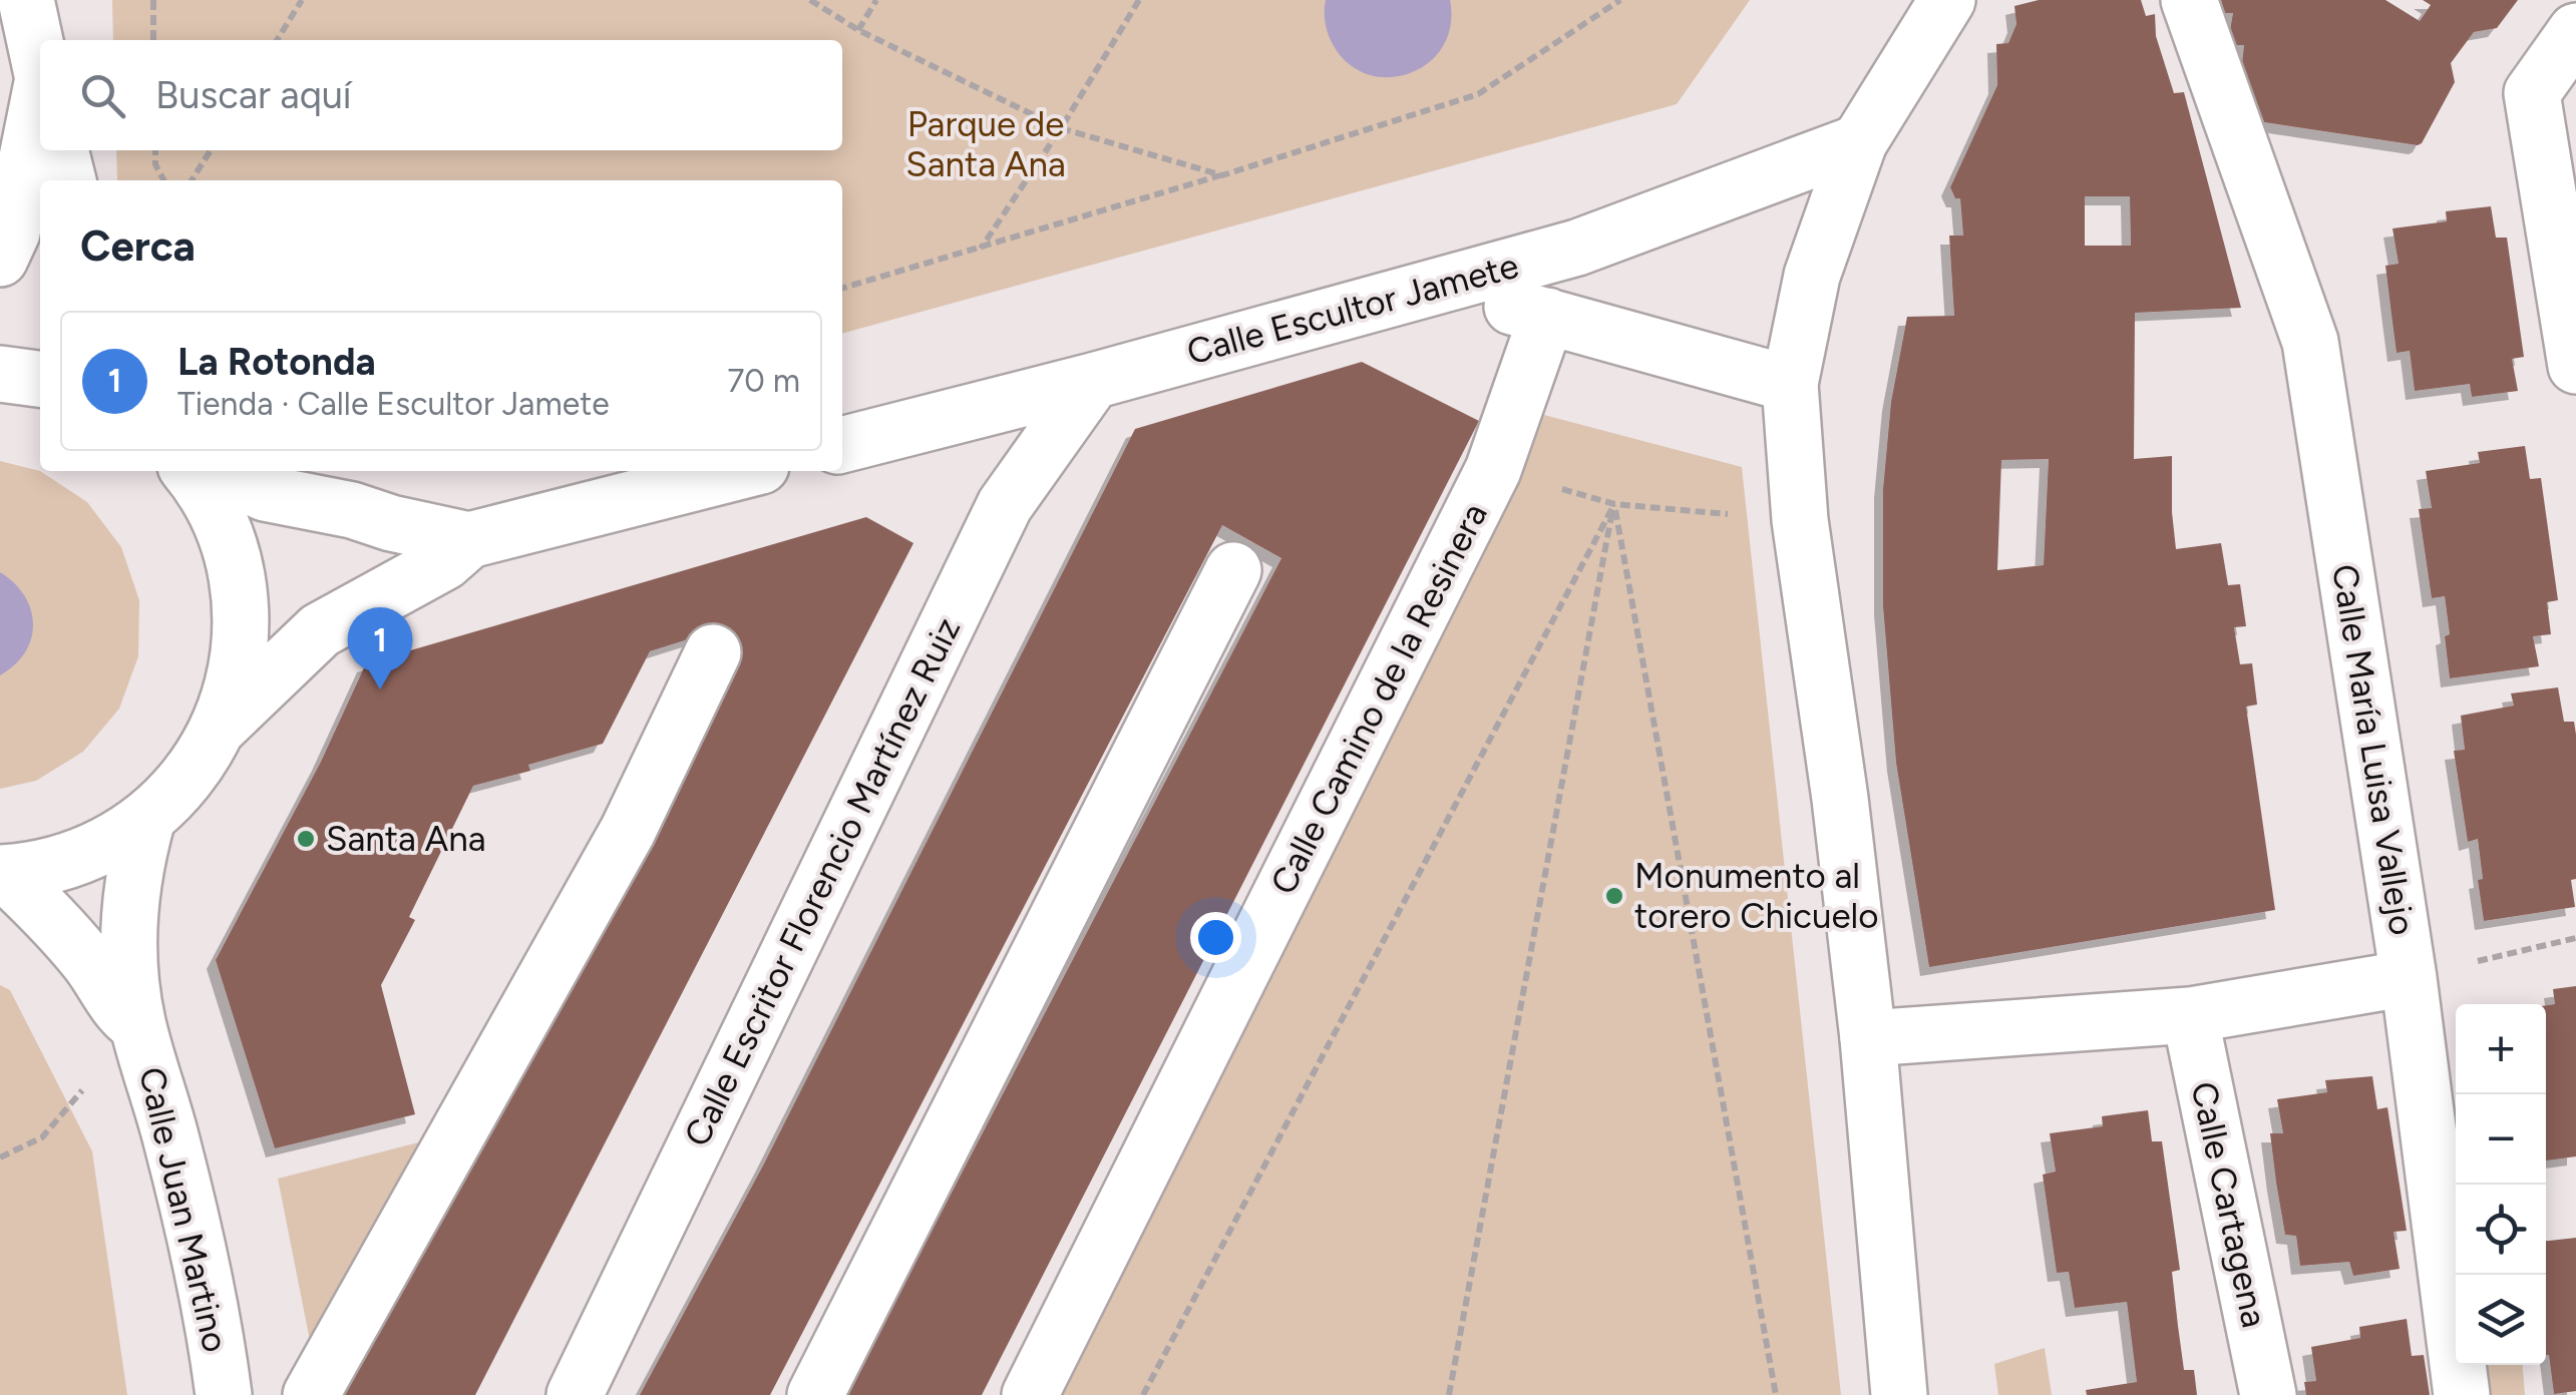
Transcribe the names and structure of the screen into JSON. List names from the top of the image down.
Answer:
{
  "streets": {
    "street": [
      "Calle Escultor Jamete",
      "Calle Camino de la Resinera",
      "Calle María Luisa Vallejo",
      "Calle Escritor Florencio Martínez Ruiz",
      "Calle Cartagena",
      "Calle Juan Martino"
    ]
  },
  "crossings": [
    ["Calle Escultor Jamete", "Calle Escritor Florencio Martínez Ruiz"],
    ["Calle María Luisa Vallejo", "Calle Cartagena"]
  ],
  "parks": ["Parque de Santa Ana"],
  "places": ["Santa Ana", "Monumento al torero Chicuelo"],
  "page": {
    "search": "Buscar aquí",
    "heading": "Cerca",
    "list": [
      {
        "mark": "1",
        "name": "La Rotonda",
        "note": "Tienda · Calle Escultor Jamete",
        "value": "70 m"
      }
    ],
    "pins": "1",
    "map_buttons": ["+", "−"]
  }
}
